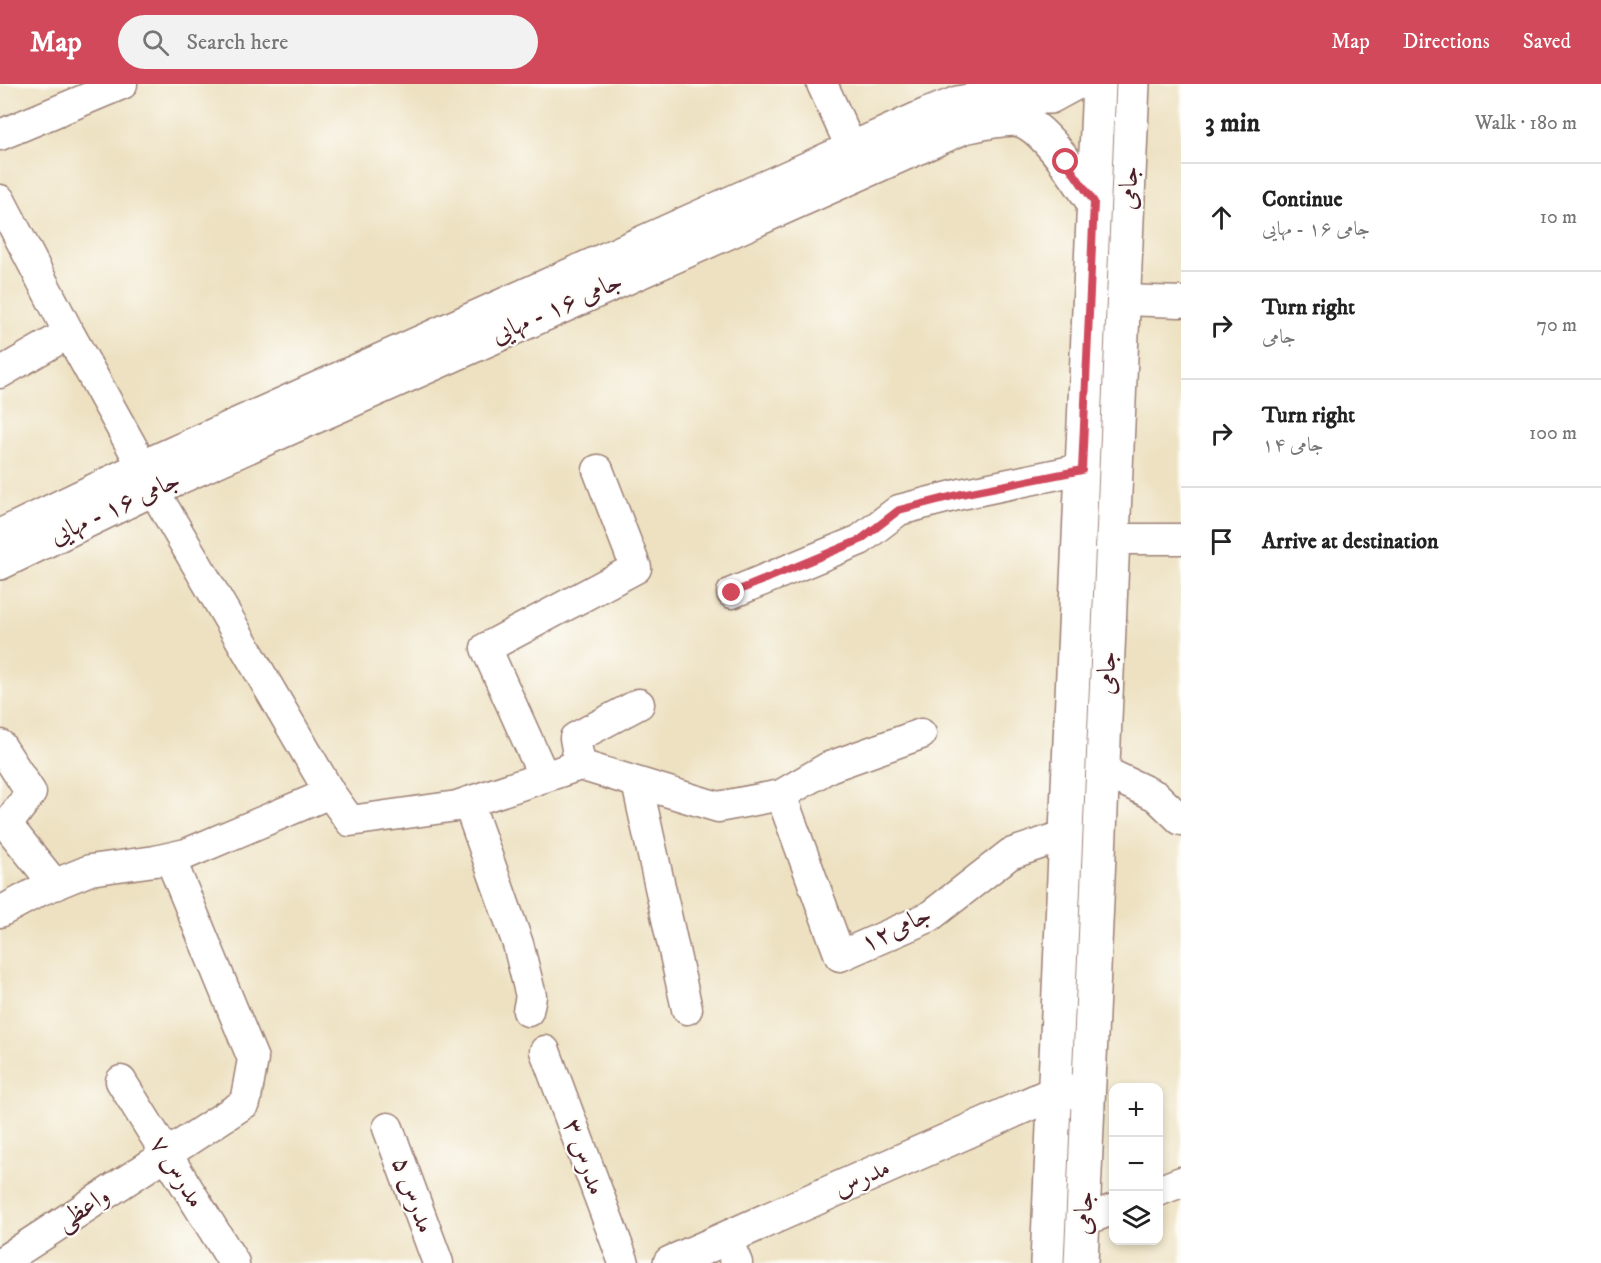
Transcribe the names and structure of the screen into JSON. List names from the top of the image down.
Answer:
{
  "streets": {
    "main road": ["جامی", "جامی ۱۶ - مهایی", "مدرس"],
    "street": [
      "جامی۱۲",
      "مدرس ۳",
      "مدرس ۷",
      "مدرس ۵",
      "واعظی"
    ]
  },
  "crossings": [
    ["جامی", "جامی ۱۶ - مهایی"],
    ["جامی", "جامی۱۲"],
    ["جامی", "مدرس"],
    ["مدرس ۷", "واعظی"]
  ],
  "page": {
    "header": "Map",
    "search": "Search here",
    "nav": ["Map", "Directions", "Saved"],
    "heading": ["3 min", "Walk · 180 m"],
    "list": [
      ["Continue", "جامی ۱۶ - مهایی", "10 m"],
      ["Turn right", "جامی", "70 m"],
      ["Turn right", "جامی ۱۴", "100 m"],
      "Arrive at destination"
    ],
    "map_buttons": ["+", "−"]
  }
}
